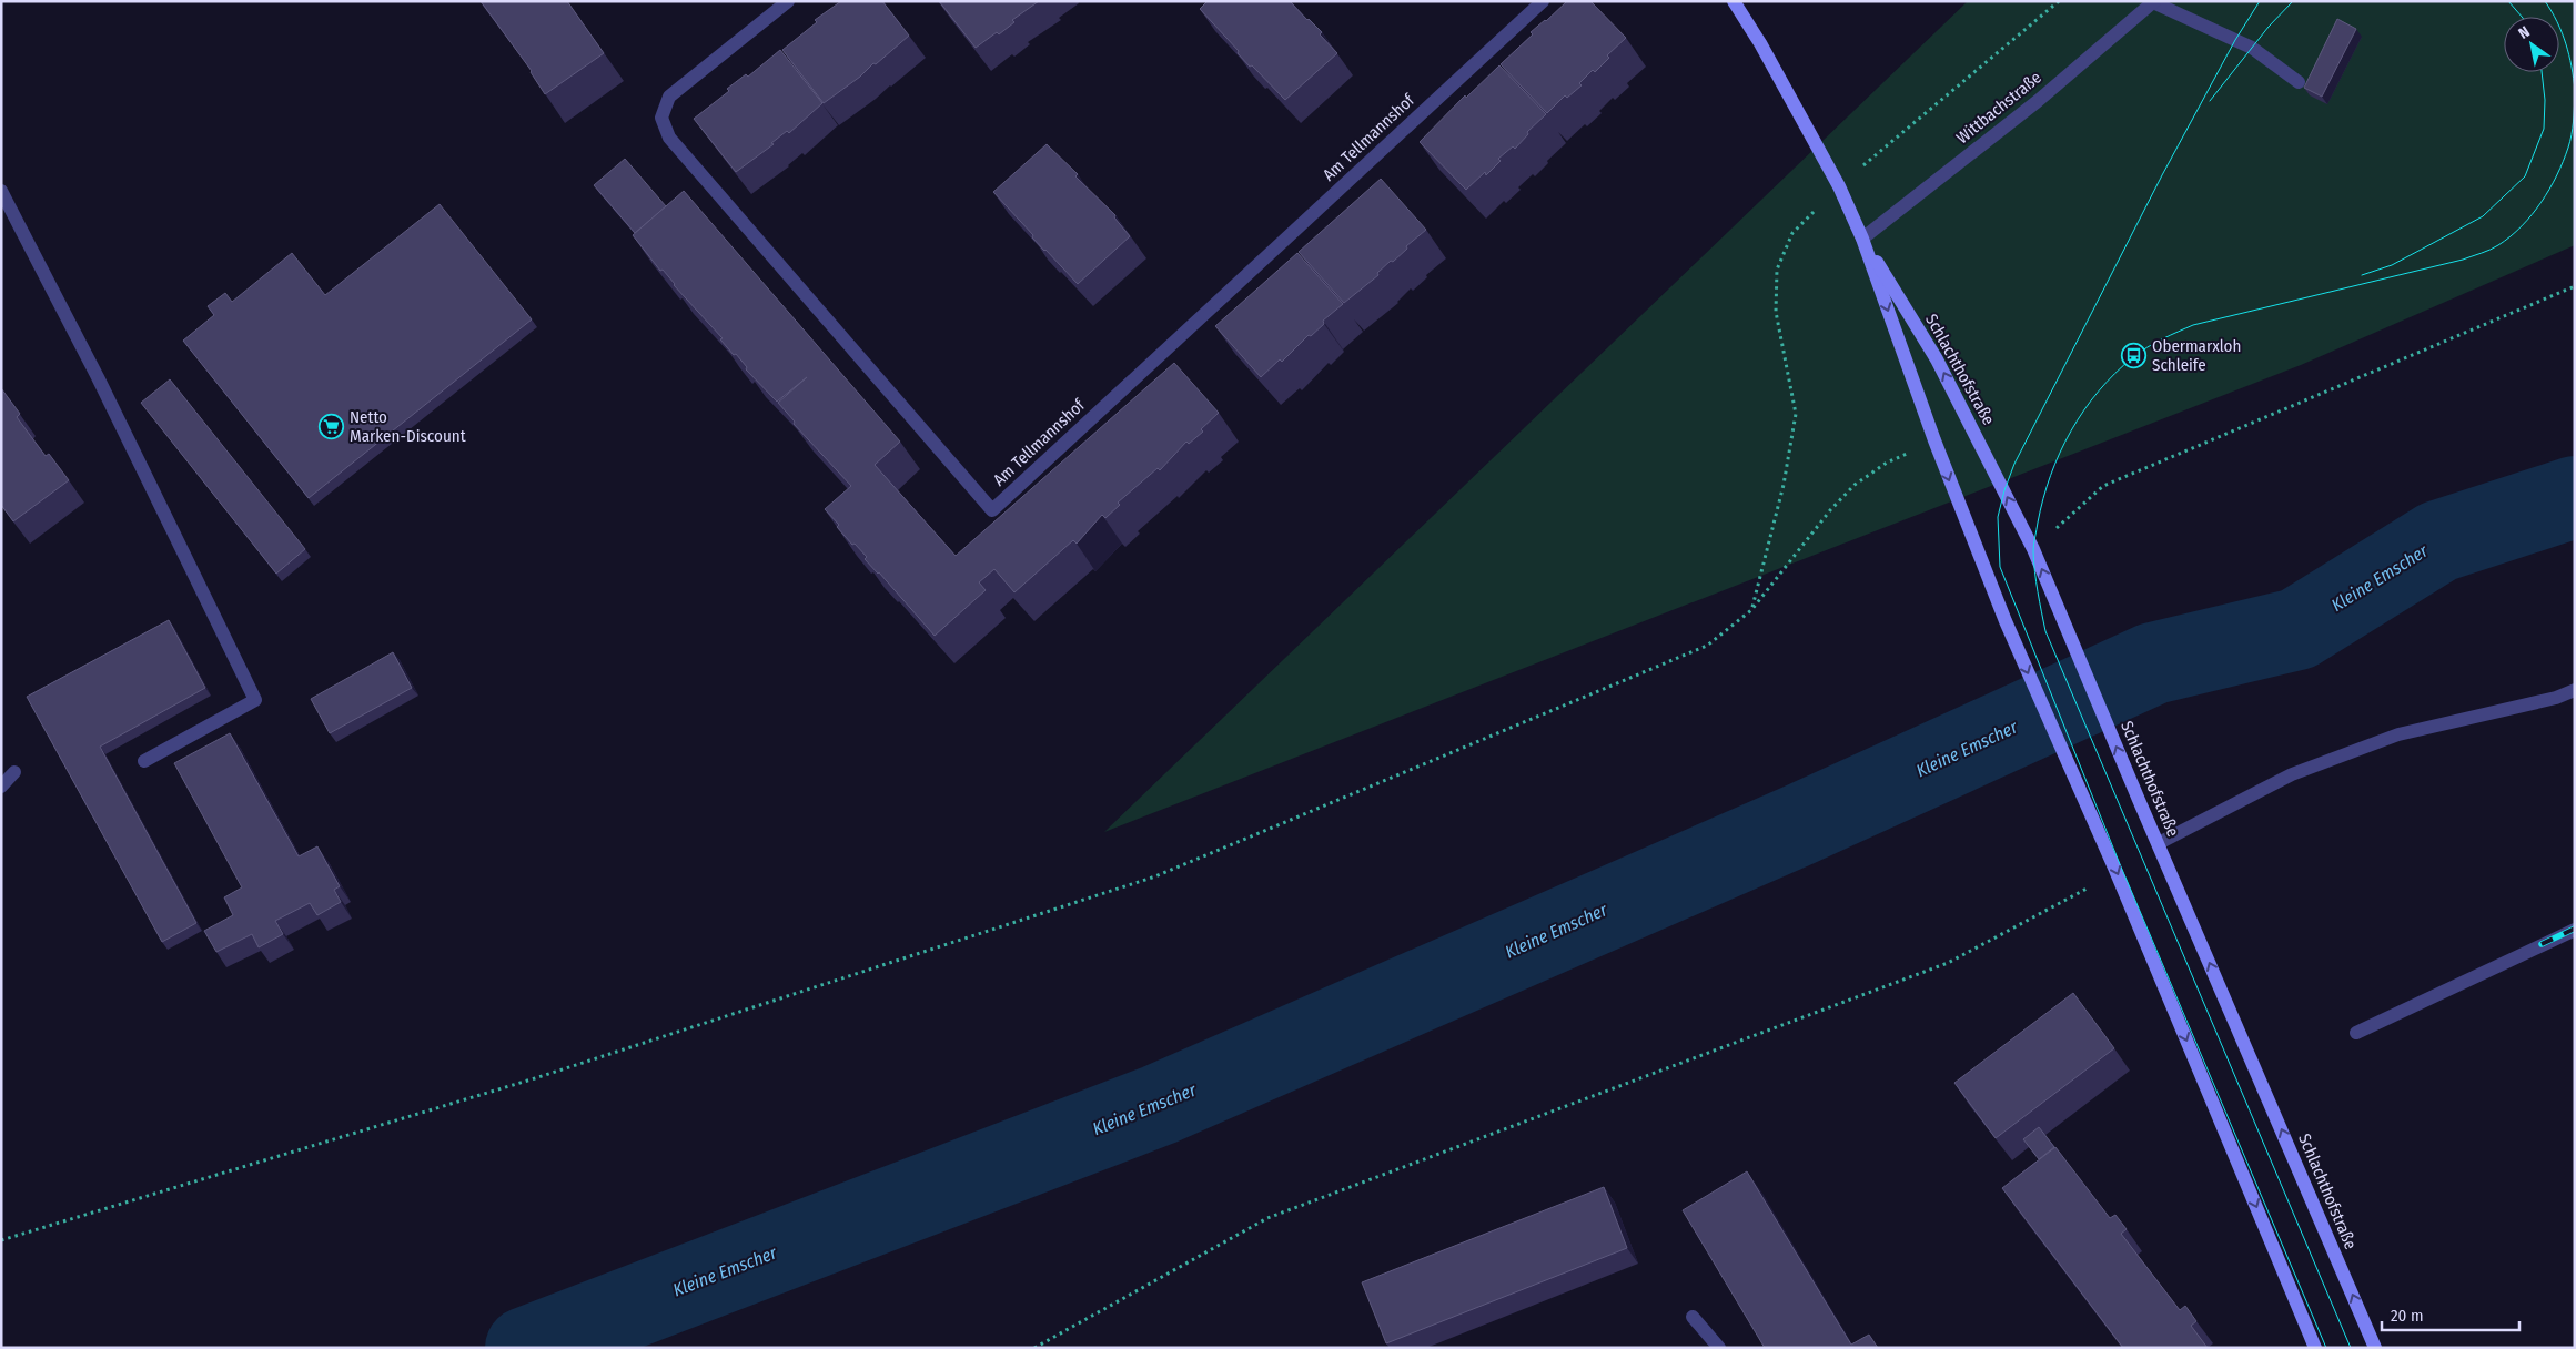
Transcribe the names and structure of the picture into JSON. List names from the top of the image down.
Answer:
{
  "streets": {
    "street": ["Wittbachstraße", "Am Tellmannshof", "Schlachthofstraße"]
  },
  "crossings": [
    ["Wittbachstraße", "Schlachthofstraße"]
  ],
  "water": ["Kleine Emscher"],
  "places": {
    "bus stop": ["Obermarxloh Schleife"],
    "supermarket": ["Netto Marken-Discount"]
  },
  "scale_bar": "20 m",
  "north": "top left"
}
